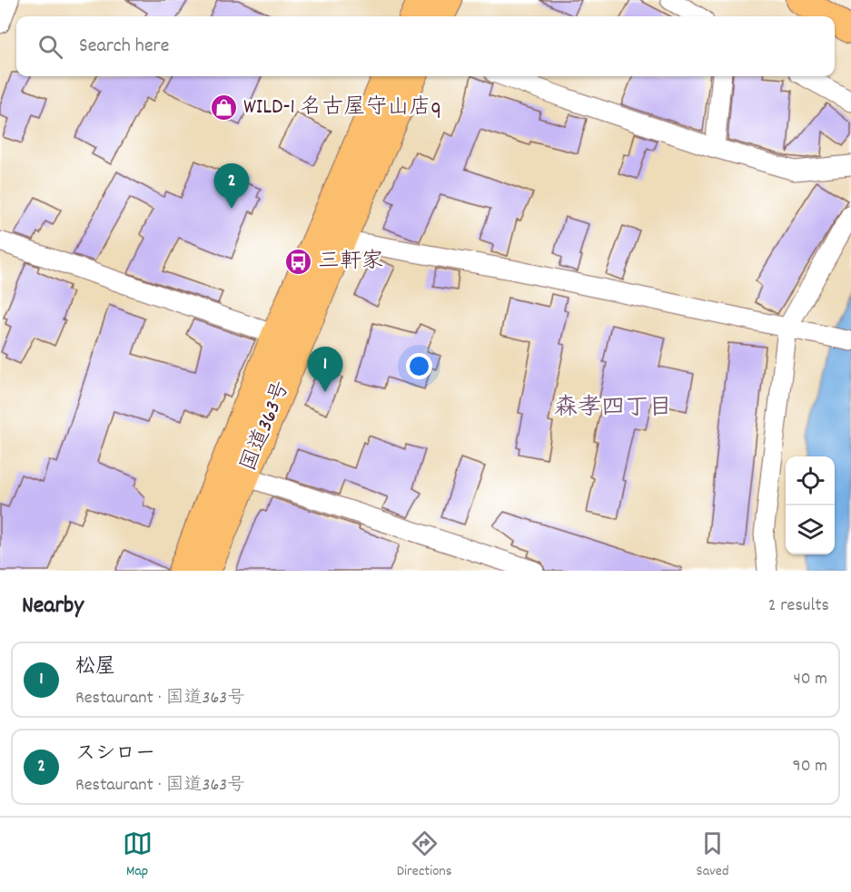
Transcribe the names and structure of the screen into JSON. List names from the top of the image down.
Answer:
{
  "streets": {
    "highway": ["国道363号"]
  },
  "districts": ["森孝四丁目"],
  "places": {
    "shop": ["WILD-1 名古屋守山店q"],
    "bus stop": ["三軒家"]
  },
  "page": {
    "search": "Search here",
    "pins": ["2", "1"],
    "heading": ["Nearby", "2 results"],
    "list": [
      {
        "mark": "1",
        "name": "松屋",
        "note": "Restaurant · 国道363号",
        "value": "40 m"
      },
      {
        "mark": "2",
        "name": "スシロー",
        "note": "Restaurant · 国道363号",
        "value": "90 m"
      }
    ],
    "nav": ["Map", "Directions", "Saved"]
  }
}
